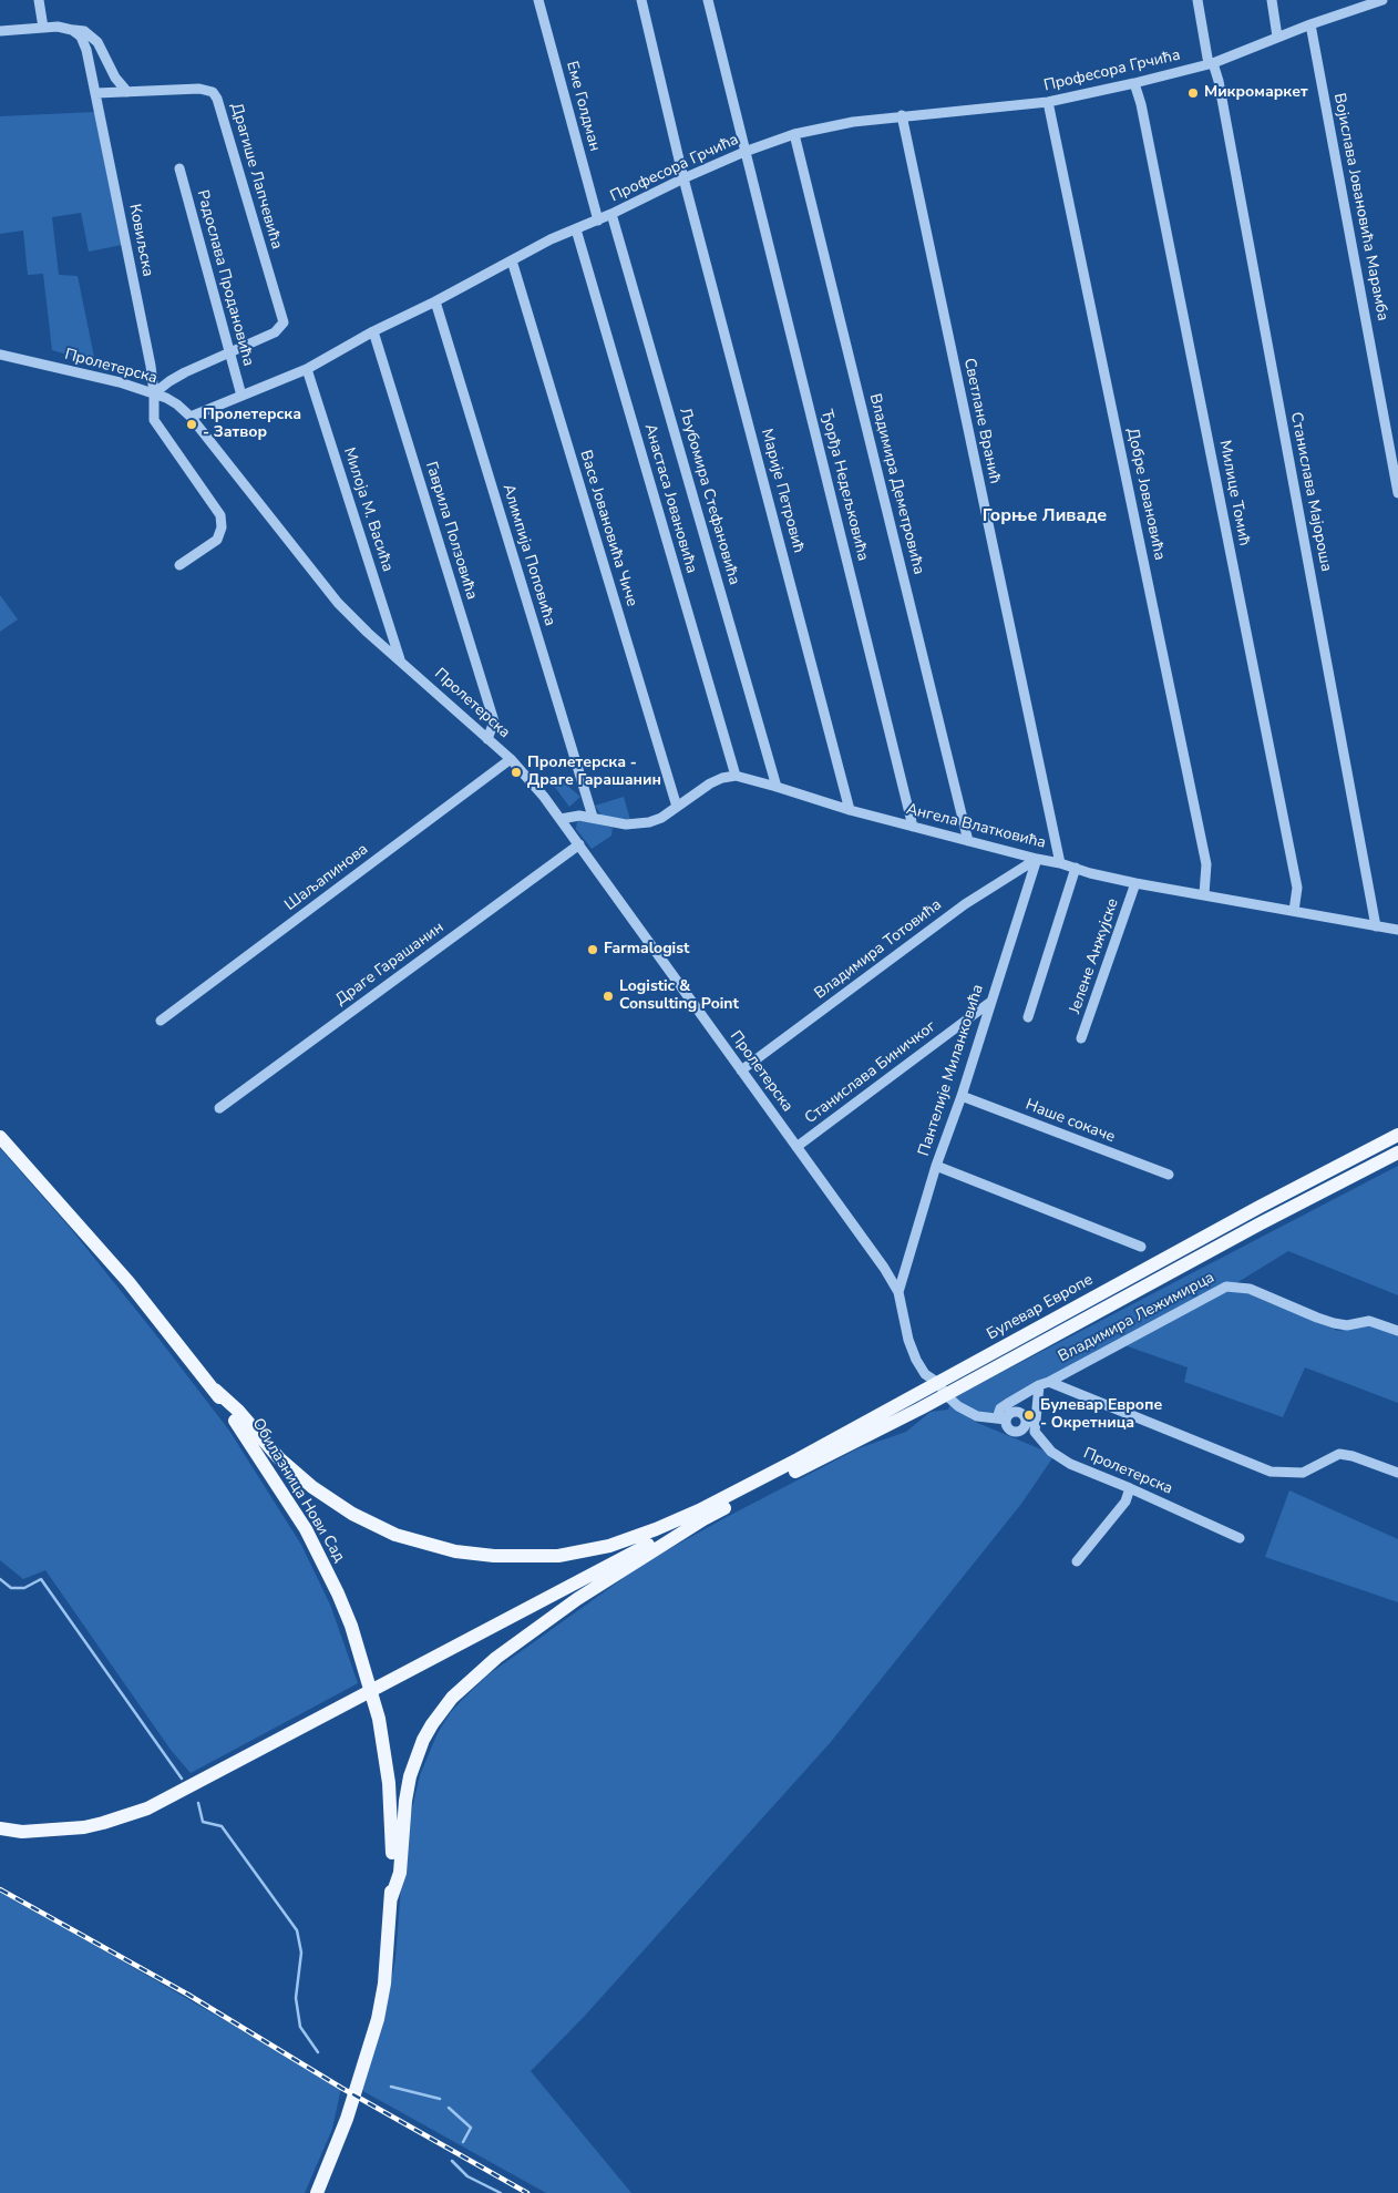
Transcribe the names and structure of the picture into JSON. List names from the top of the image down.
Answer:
{
  "streets": {
    "main road": ["Булевар Европе", "Обилазница Нови Сад"],
    "street": [
      "Професора Грчића",
      "Еме Голдман",
      "Драгише Лапчевића",
      "Војислава Јовановића Марамба",
      "Ковиљска",
      "Радослава Продановића",
      "Пролетерска",
      "Светлане Вранић",
      "Владимира Деметровића",
      "Ђорђа Недељковића",
      "Марије Петровић",
      "Станислава Мајороша",
      "Милице Томић",
      "Добре Јовановића",
      "Љубомира Стефановића",
      "Анастаса Јовановића",
      "Милоја М. Васића",
      "Васе Јовановића Чиче",
      "Гаврила Ползовића",
      "Алимпија Поповића",
      "Ангела Влатковића",
      "Шаљапинова",
      "Владимира Тотовића",
      "Јелене Анжујске",
      "Драге Гарашанин",
      "Пантелије Миланковића",
      "Станислава Биничког",
      "Наше сокаче",
      "Владимира Лежимирца"
    ]
  },
  "crossings": [
    ["Професора Грчића", "Еме Голдман"],
    ["Професора Грчића", "Војислава Јовановића Марамба"],
    ["Професора Грчића", "Радослава Продановића"],
    ["Професора Грчића", "Пролетерска"],
    ["Професора Грчића", "Светлане Вранић"],
    ["Професора Грчића", "Владимира Деметровића"],
    ["Професора Грчића", "Ђорђа Недељковића"],
    ["Професора Грчића", "Марије Петровић"],
    ["Професора Грчића", "Станислава Мајороша"],
    ["Професора Грчића", "Милице Томић"],
    ["Професора Грчића", "Добре Јовановића"],
    ["Професора Грчића", "Љубомира Стефановића"],
    ["Професора Грчића", "Анастаса Јовановића"],
    ["Професора Грчића", "Милоја М. Васића"],
    ["Професора Грчића", "Васе Јовановића Чиче"],
    ["Професора Грчића", "Гаврила Ползовића"],
    ["Професора Грчића", "Алимпија Поповића"],
    ["Драгише Лапчевића", "Радослава Продановића"],
    ["Ковиљска", "Пролетерска"],
    ["Пролетерска", "Милоја М. Васића"],
    ["Пролетерска", "Гаврила Ползовића"],
    ["Пролетерска", "Шаљапинова"],
    ["Пролетерска", "Владимира Тотовића"],
    ["Пролетерска", "Драге Гарашанин"],
    ["Пролетерска", "Пантелије Миланковића"],
    ["Пролетерска", "Станислава Биничког"],
    ["Пролетерска", "Булевар Европе"],
    ["Пролетерска", "Владимира Лежимирца"],
    ["Светлане Вранић", "Ангела Влатковића"],
    ["Владимира Деметровића", "Ангела Влатковића"],
    ["Ђорђа Недељковића", "Ангела Влатковића"],
    ["Марије Петровић", "Ангела Влатковића"],
    ["Станислава Мајороша", "Ангела Влатковића"],
    ["Милице Томић", "Ангела Влатковића"],
    ["Добре Јовановића", "Ангела Влатковића"],
    ["Љубомира Стефановића", "Ангела Влатковића"],
    ["Анастаса Јовановића", "Ангела Влатковића"],
    ["Ангела Влатковића", "Владимира Тотовића"],
    ["Ангела Влатковића", "Јелене Анжујске"],
    ["Ангела Влатковића", "Пантелије Миланковића"],
    ["Владимира Тотовића", "Пантелије Миланковића"],
    ["Пантелије Миланковића", "Станислава Биничког"],
    ["Пантелије Миланковића", "Наше сокаче"]
  ],
  "districts": ["Горње Ливаде"],
  "places": [
    "Микромаркет",
    "Пролетерска - Затвор",
    "Пролетерска - Драге Гарашанин",
    "Farmalogist",
    "Logistic & Consulting Point",
    "Булевар Европе - Окретница"
  ]
}
